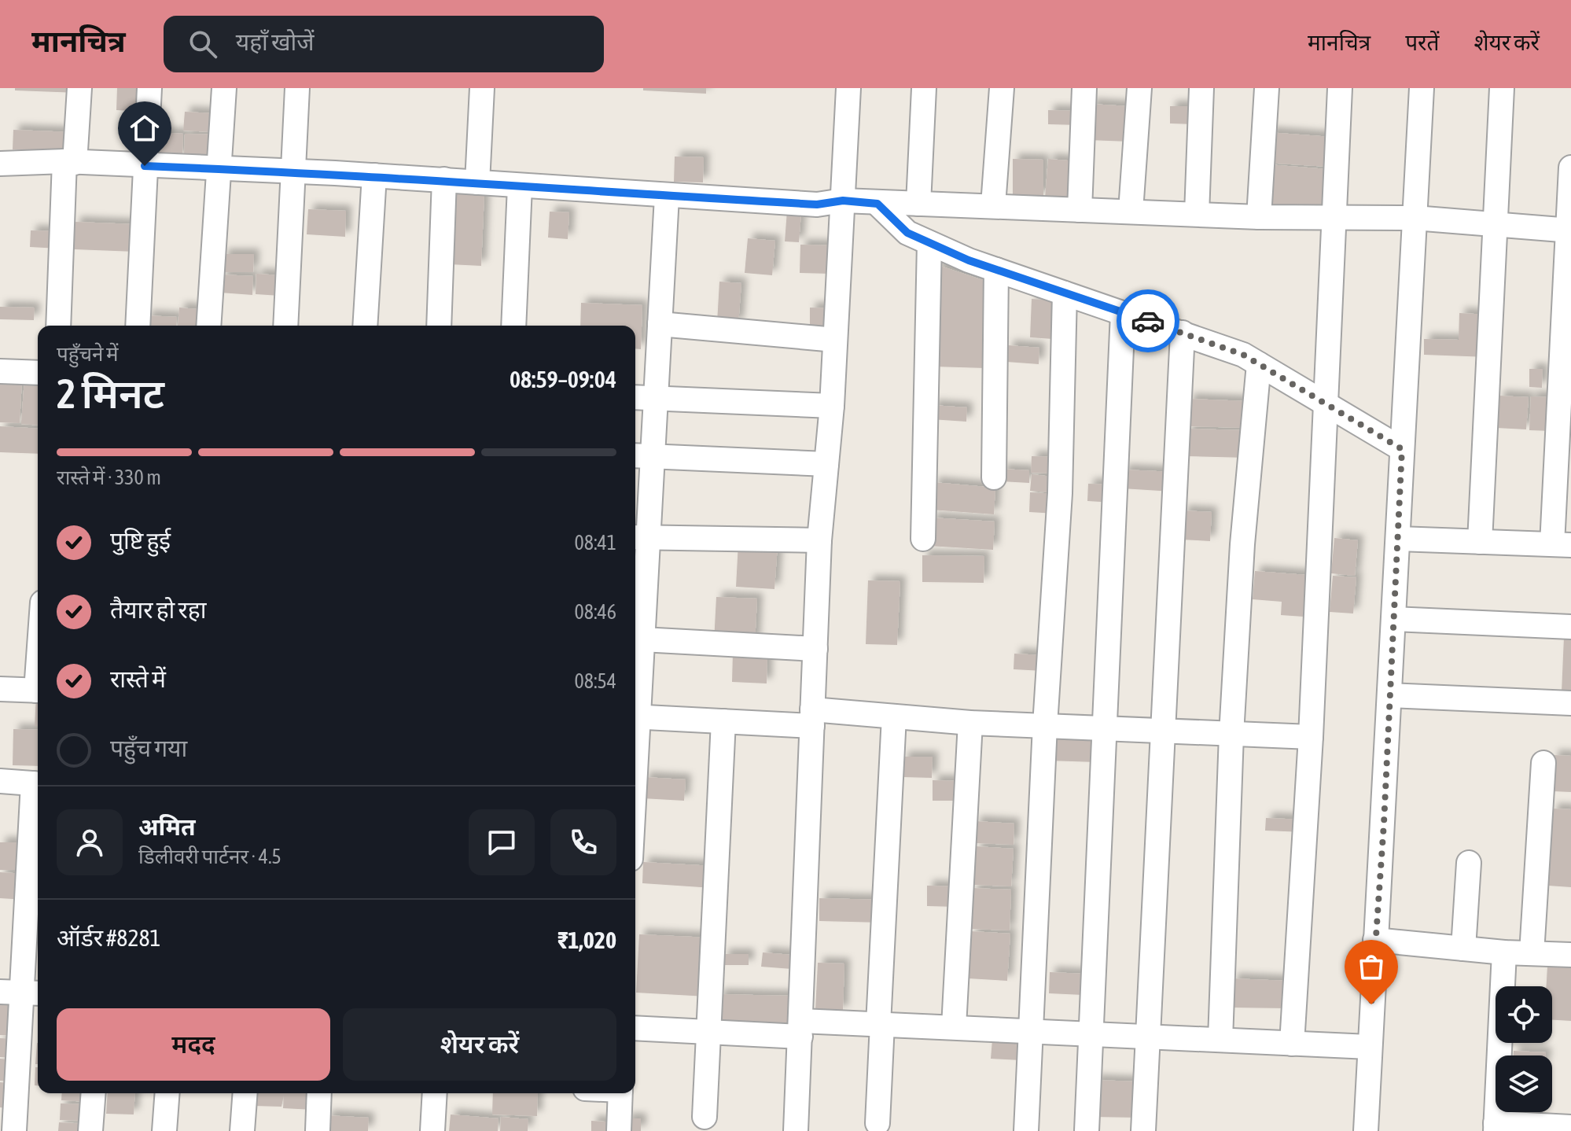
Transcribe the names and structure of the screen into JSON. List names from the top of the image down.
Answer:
{
  "page": {
    "header": "मानचित्र",
    "search": "यहाँ खोजें",
    "nav": ["मानचित्र", "परतें", "शेयर करें"],
    "heading": ["2 मिनट", "पहुँचने में", "08:59–09:04"],
    "panel": [
      "अमित",
      "डिलीवरी पार्टनर · 4.5",
      "ऑर्डर #8281",
      "₹1,020"
    ],
    "bar": "रास्ते में · 330 m",
    "list": [
      ["पुष्टि हुई", "08:41"],
      ["तैयार हो रहा", "08:46"],
      ["रास्ते में", "08:54"],
      "पहुँच गया"
    ],
    "buttons": ["मदद", "शेयर करें"]
  }
}
